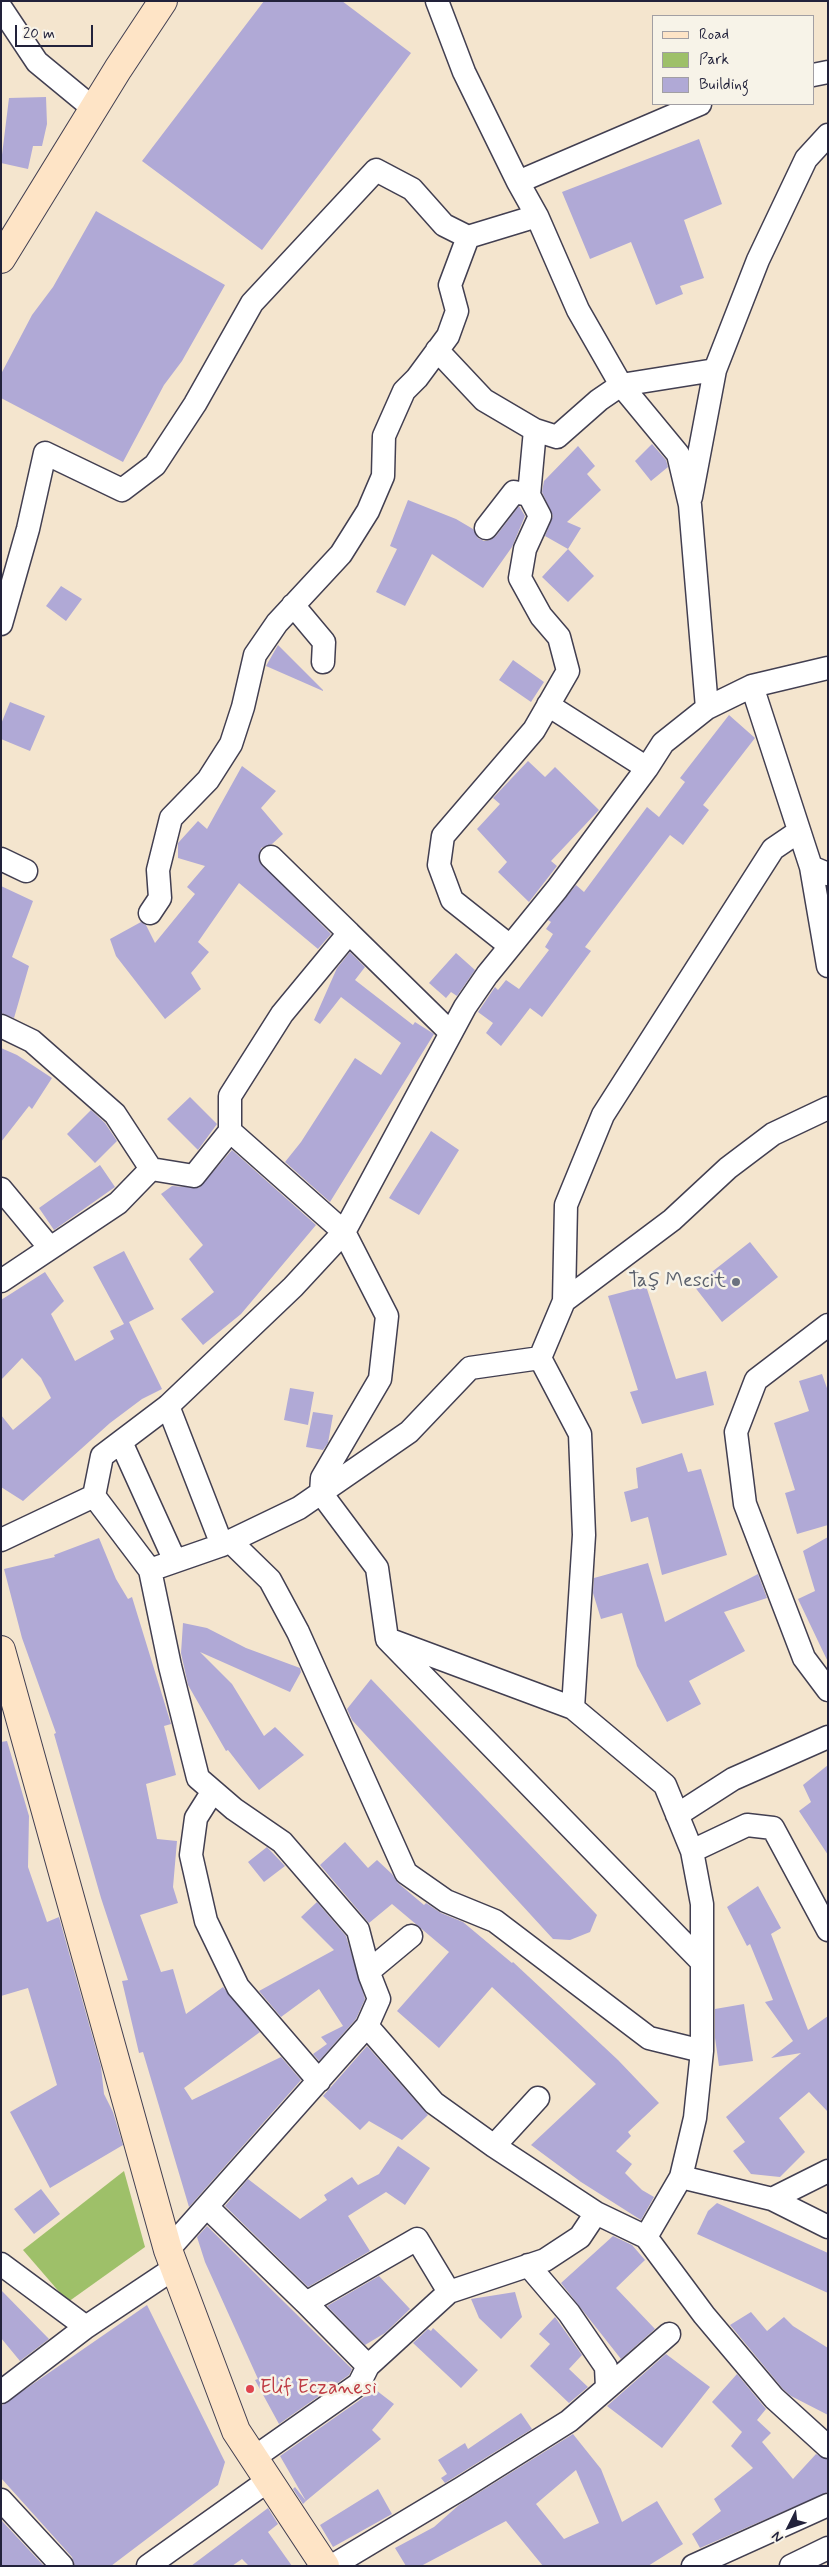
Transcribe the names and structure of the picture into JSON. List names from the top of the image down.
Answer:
{
  "places": ["Taş Mescit", "Elif Eczanesi"],
  "legend": ["Road", "Park", "Building"],
  "scale_bar": "20 m",
  "north": "bottom left"
}
